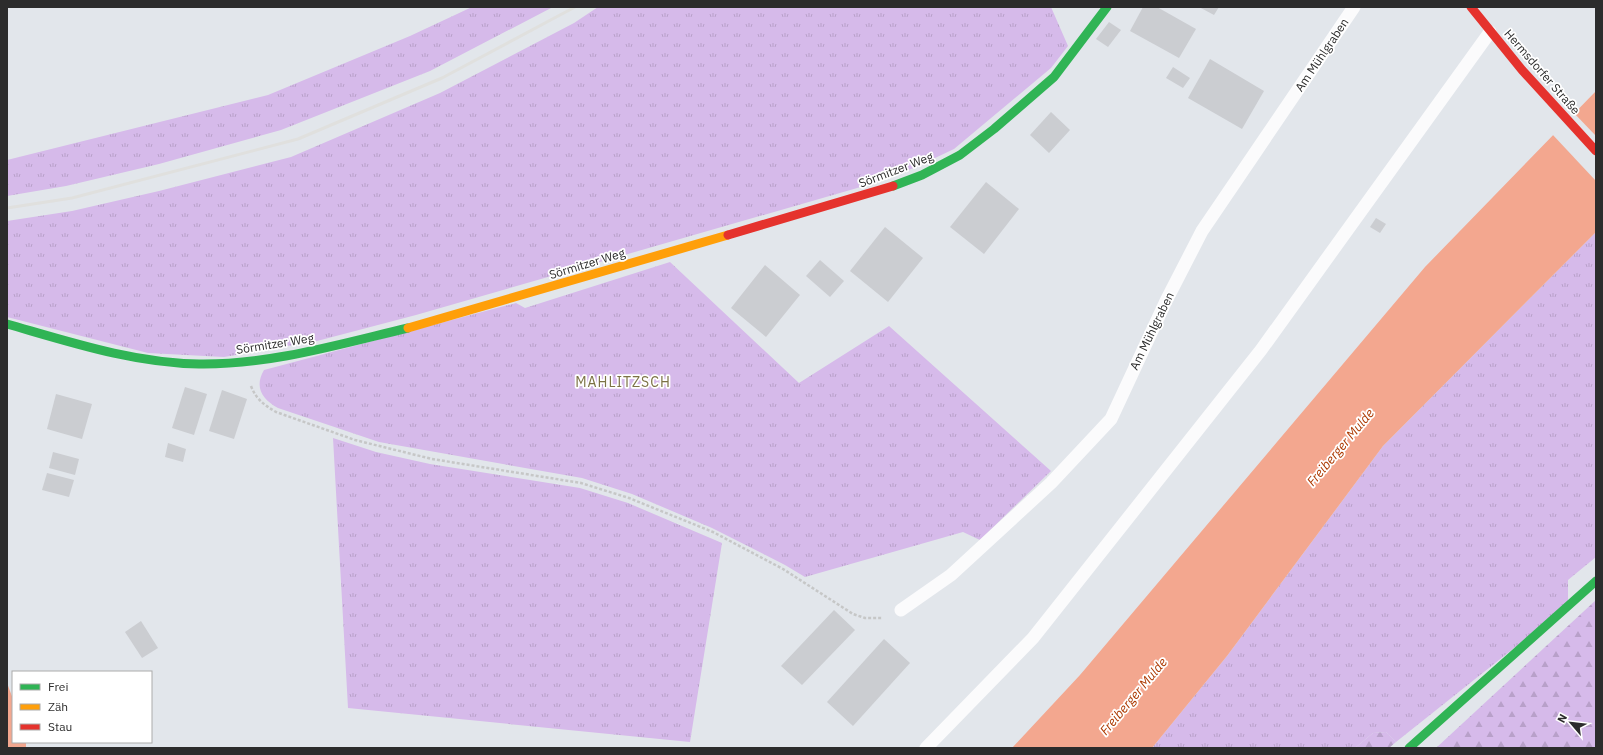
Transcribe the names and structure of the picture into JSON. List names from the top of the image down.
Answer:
{
  "streets": {
    "street": ["Hermsdorfer Straße", "Sörmitzer Weg"],
    "lane": ["Am Mühlgraben"]
  },
  "districts": ["MAHLITZSCH"],
  "water": ["Freiberger Mulde"],
  "legend": ["Frei", "Zäh", "Stau"],
  "north": "top left"
}
